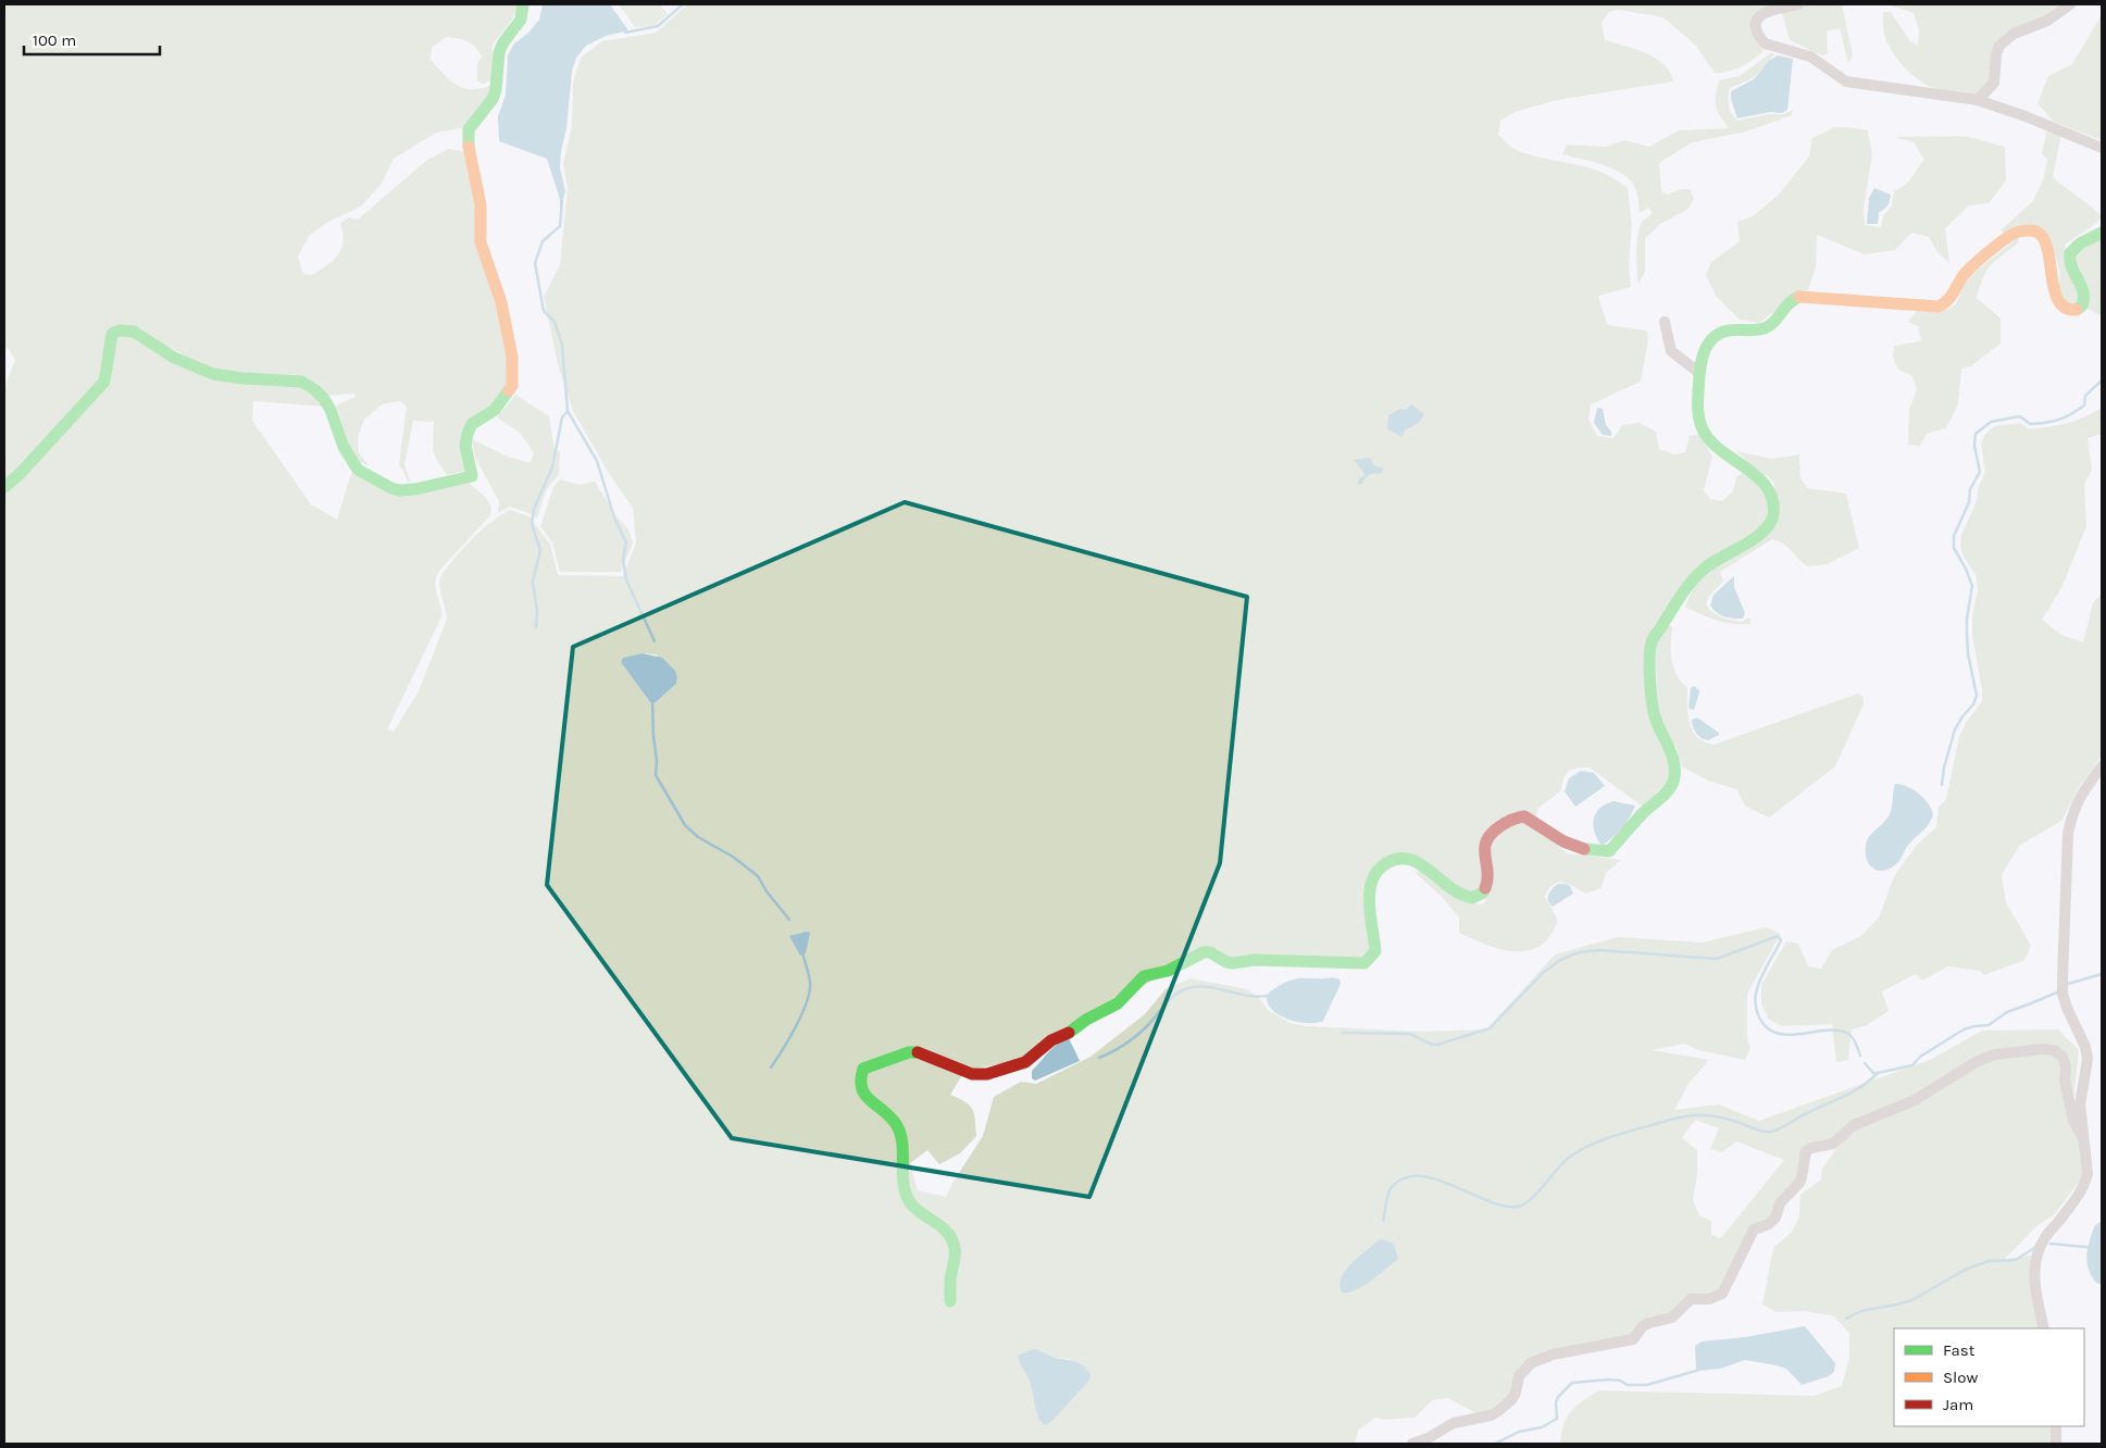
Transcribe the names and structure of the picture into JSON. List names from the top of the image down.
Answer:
{
  "legend": ["Fast", "Slow", "Jam"],
  "scale_bar": "100 m"
}
